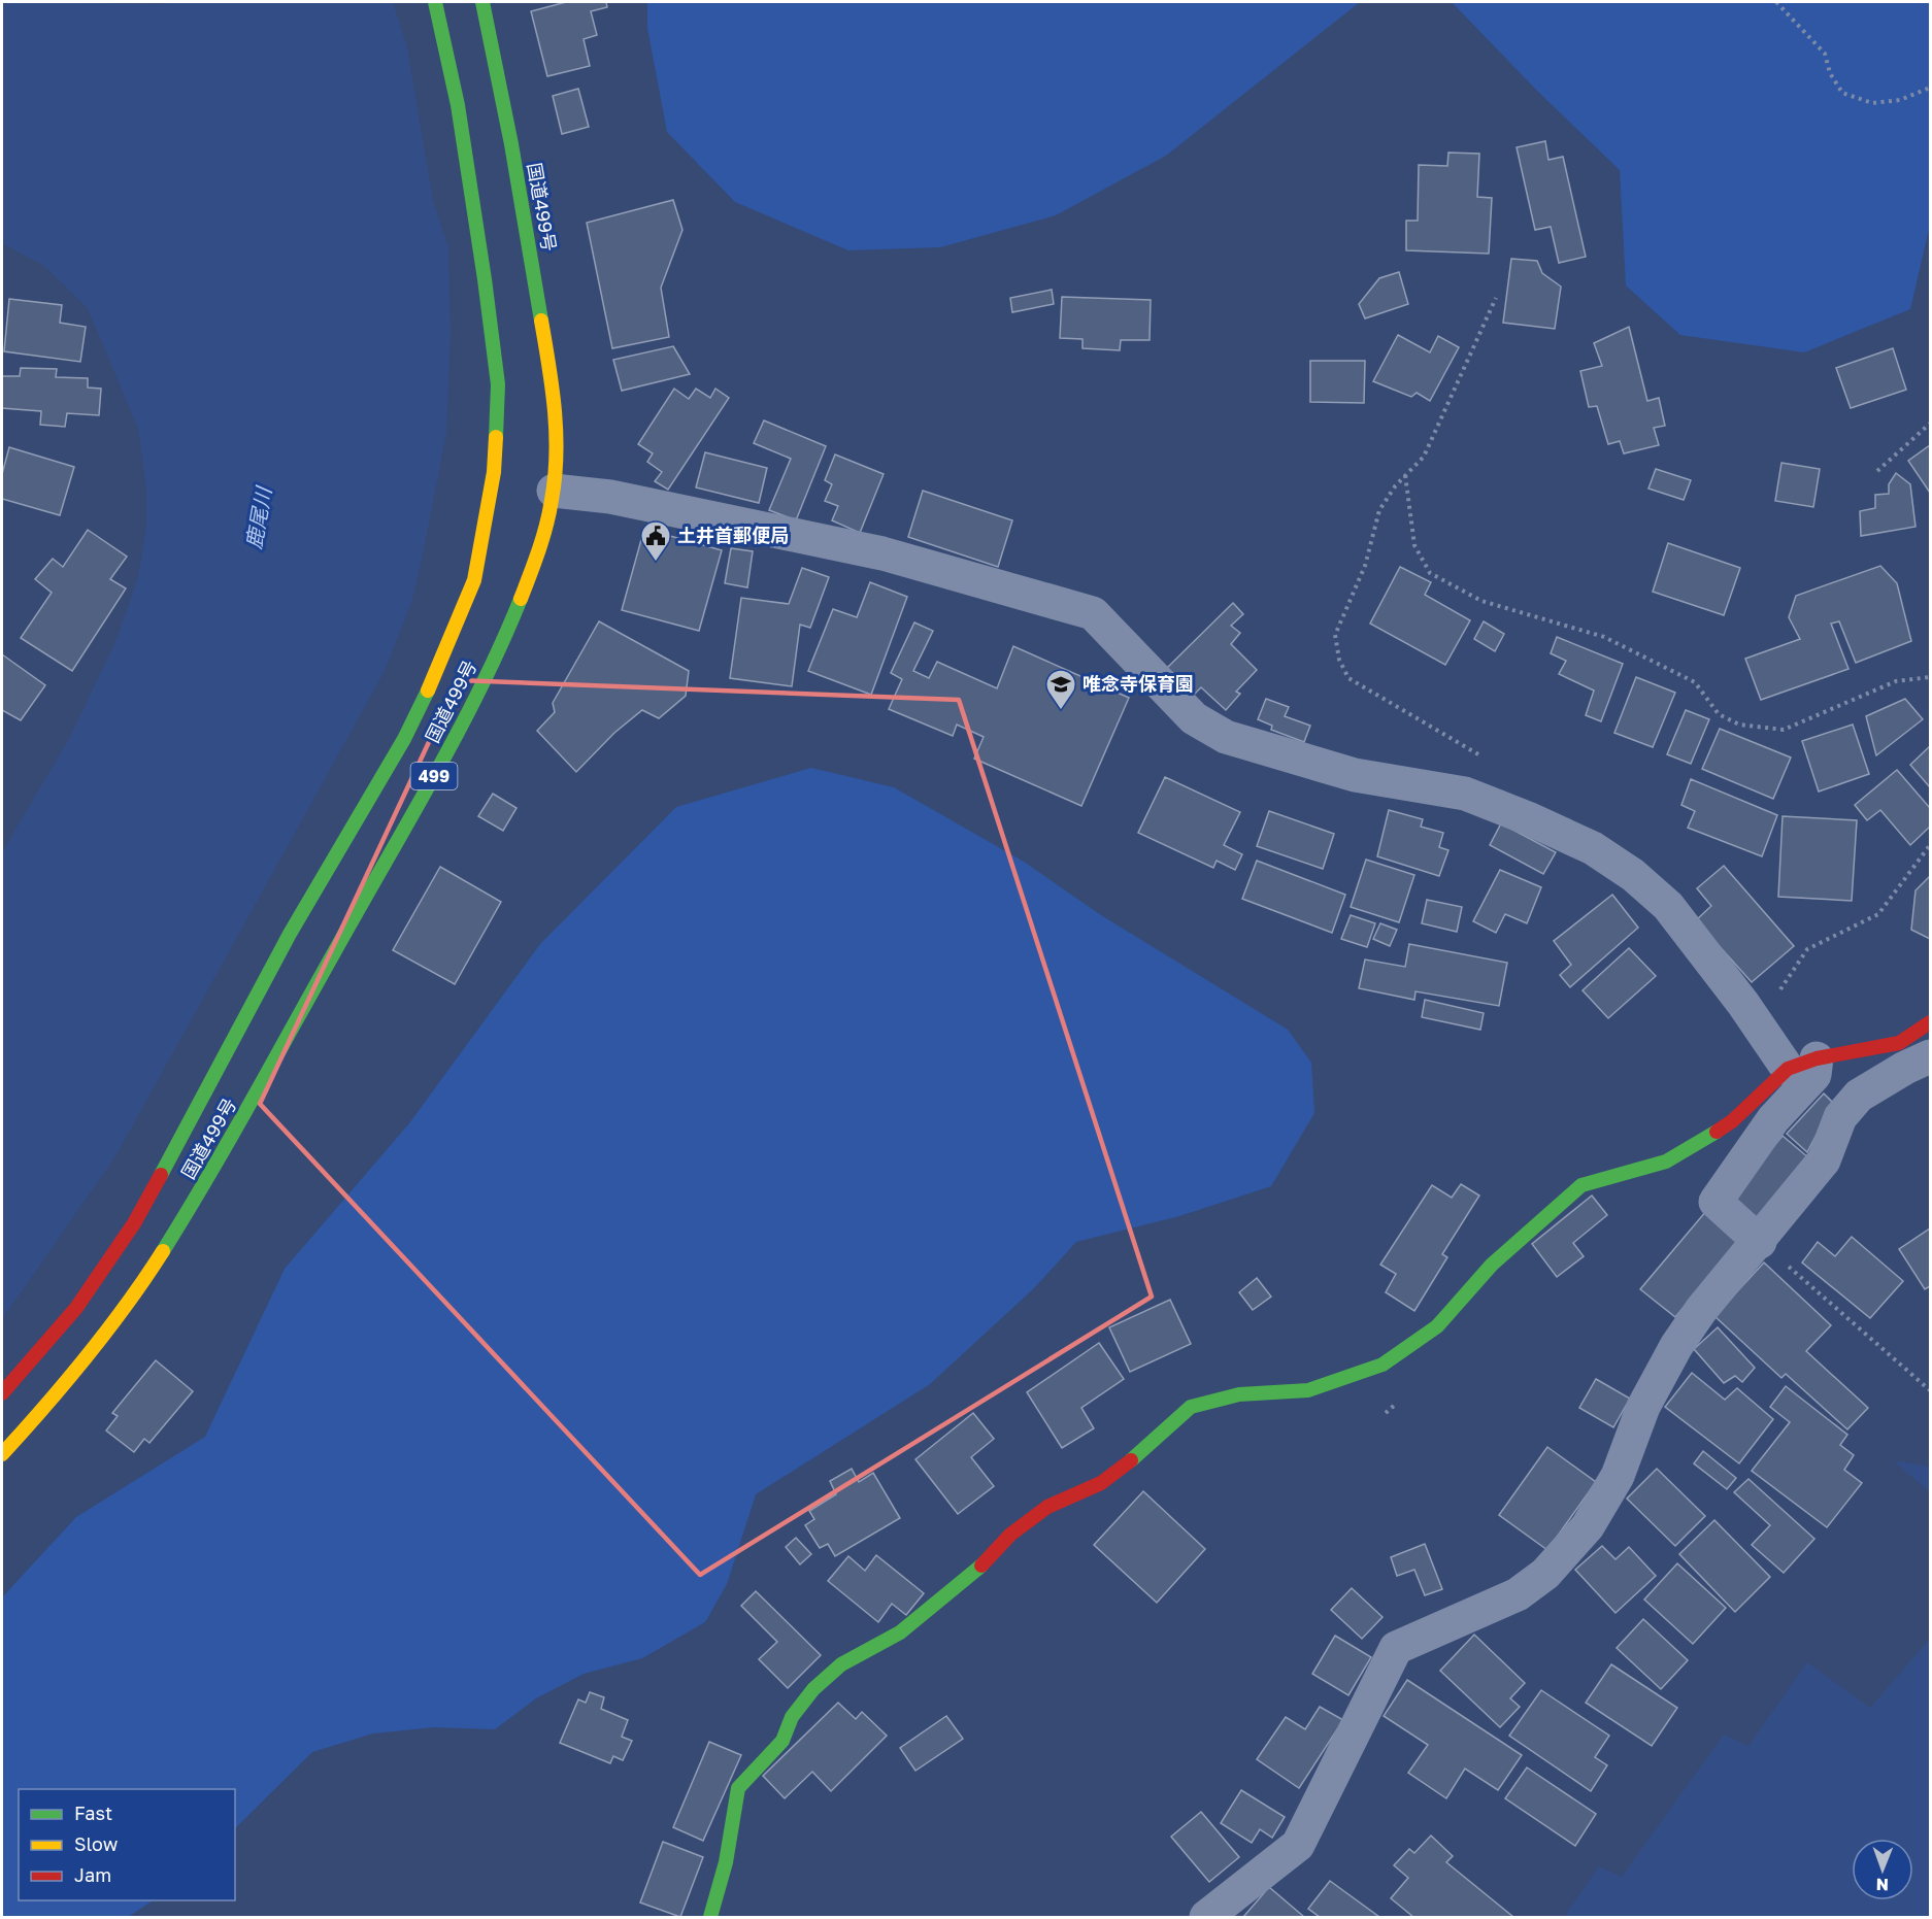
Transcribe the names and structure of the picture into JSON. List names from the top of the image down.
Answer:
{
  "streets": {
    "main road": ["国道499号", "499"]
  },
  "water": ["鹿尾川"],
  "places": {
    "public building": ["土井首郵便局"],
    "school or university": ["唯念寺保育園"]
  },
  "legend": ["Fast", "Slow", "Jam"],
  "north": "bottom"
}
